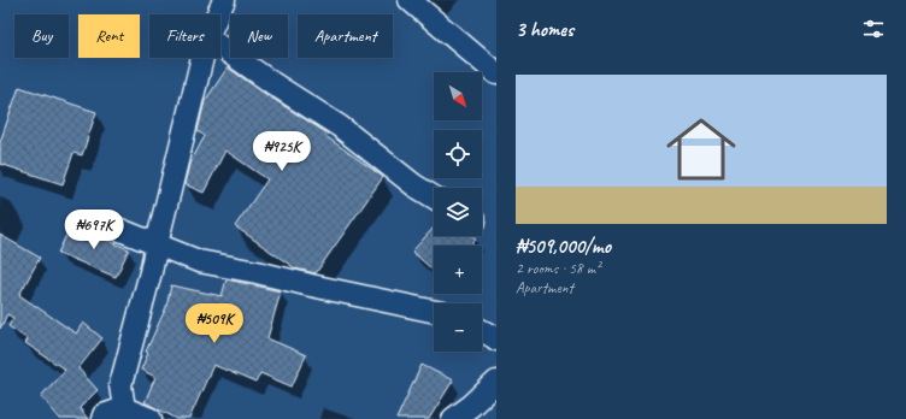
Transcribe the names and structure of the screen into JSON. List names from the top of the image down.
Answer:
{
  "north": "bottom right",
  "page": {
    "heading": "3 homes",
    "chip": [
      "Buy",
      "Rent",
      "Filters",
      "New",
      "Apartment"
    ],
    "list": [
      {
        "name": "₦509,000/mo",
        "note": "2 rooms · 58 m² · Apartment"
      }
    ],
    "map_buttons": ["+", "−"],
    "price": ["₦925K", "₦697K", "₦509K"]
  }
}
